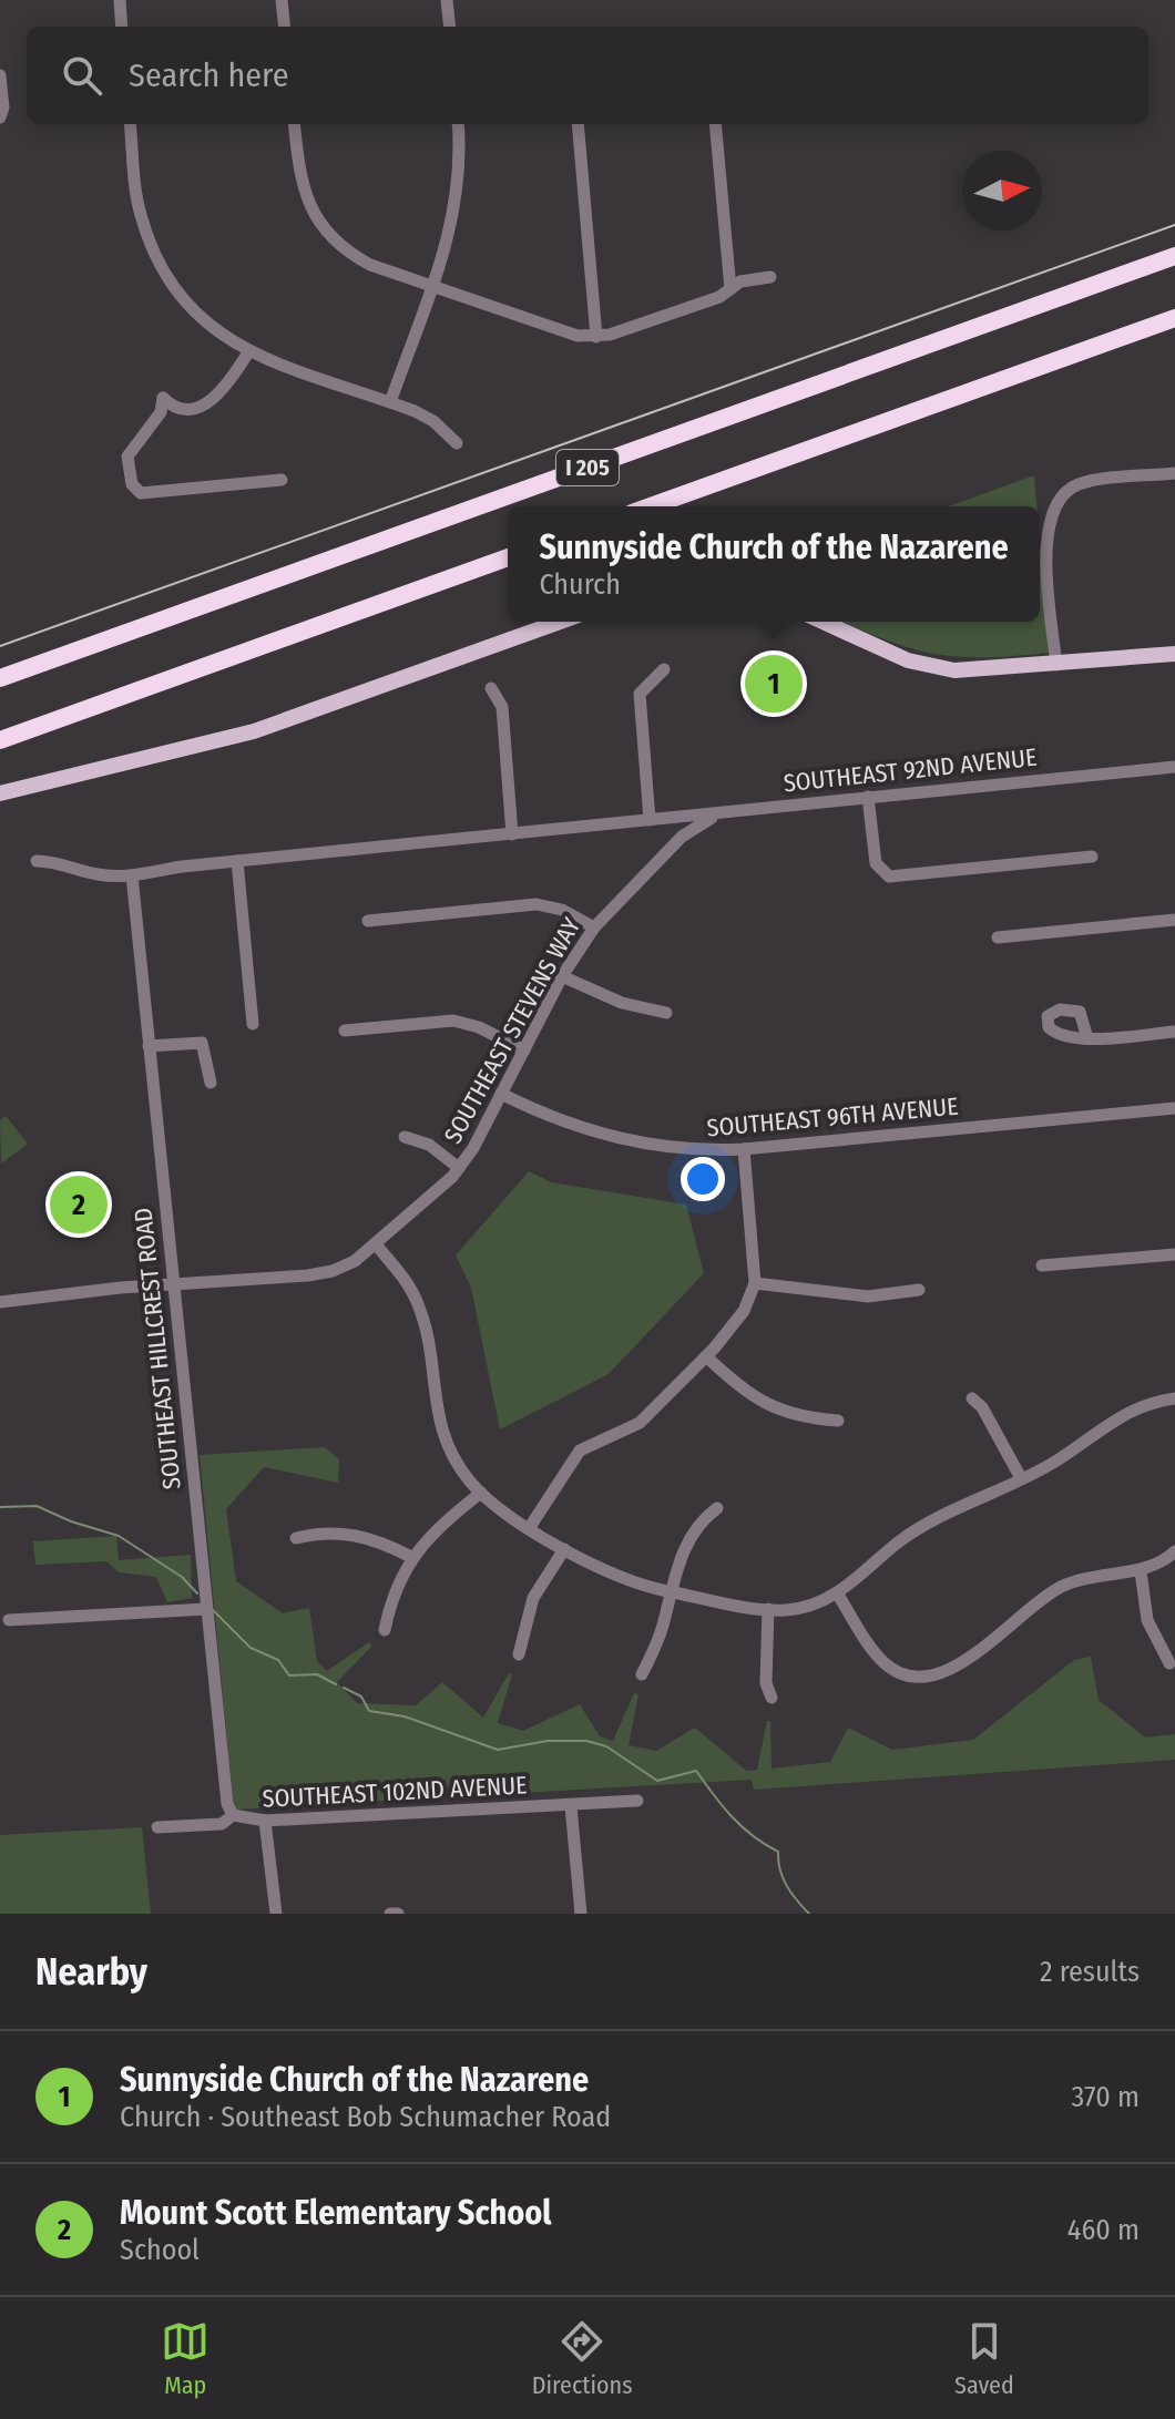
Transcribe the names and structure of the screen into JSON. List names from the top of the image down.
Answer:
{
  "streets": {
    "highway": ["I 205"],
    "street": [
      "SOUTHEAST 92ND AVENUE",
      "SOUTHEAST STEVENS WAY",
      "SOUTHEAST 96TH AVENUE",
      "SOUTHEAST HILLCREST ROAD",
      "SOUTHEAST 102ND AVENUE"
    ]
  },
  "crossings": [
    ["SOUTHEAST 92ND AVENUE", "SOUTHEAST STEVENS WAY"],
    ["SOUTHEAST 92ND AVENUE", "SOUTHEAST HILLCREST ROAD"],
    ["SOUTHEAST STEVENS WAY", "SOUTHEAST 96TH AVENUE"],
    ["SOUTHEAST STEVENS WAY", "SOUTHEAST HILLCREST ROAD"],
    ["SOUTHEAST HILLCREST ROAD", "SOUTHEAST 102ND AVENUE"]
  ],
  "north": "right",
  "page": {
    "search": "Search here",
    "popup": ["Sunnyside Church of the Nazarene", "Church"],
    "pins": ["1", "2"],
    "heading": ["Nearby", "2 results"],
    "list": [
      {
        "mark": "1",
        "name": "Sunnyside Church of the Nazarene",
        "note": "Church · Southeast Bob Schumacher Road",
        "value": "370 m"
      },
      {
        "mark": "2",
        "name": "Mount Scott Elementary School",
        "note": "School",
        "value": "460 m"
      }
    ],
    "nav": ["Map", "Directions", "Saved"]
  }
}
